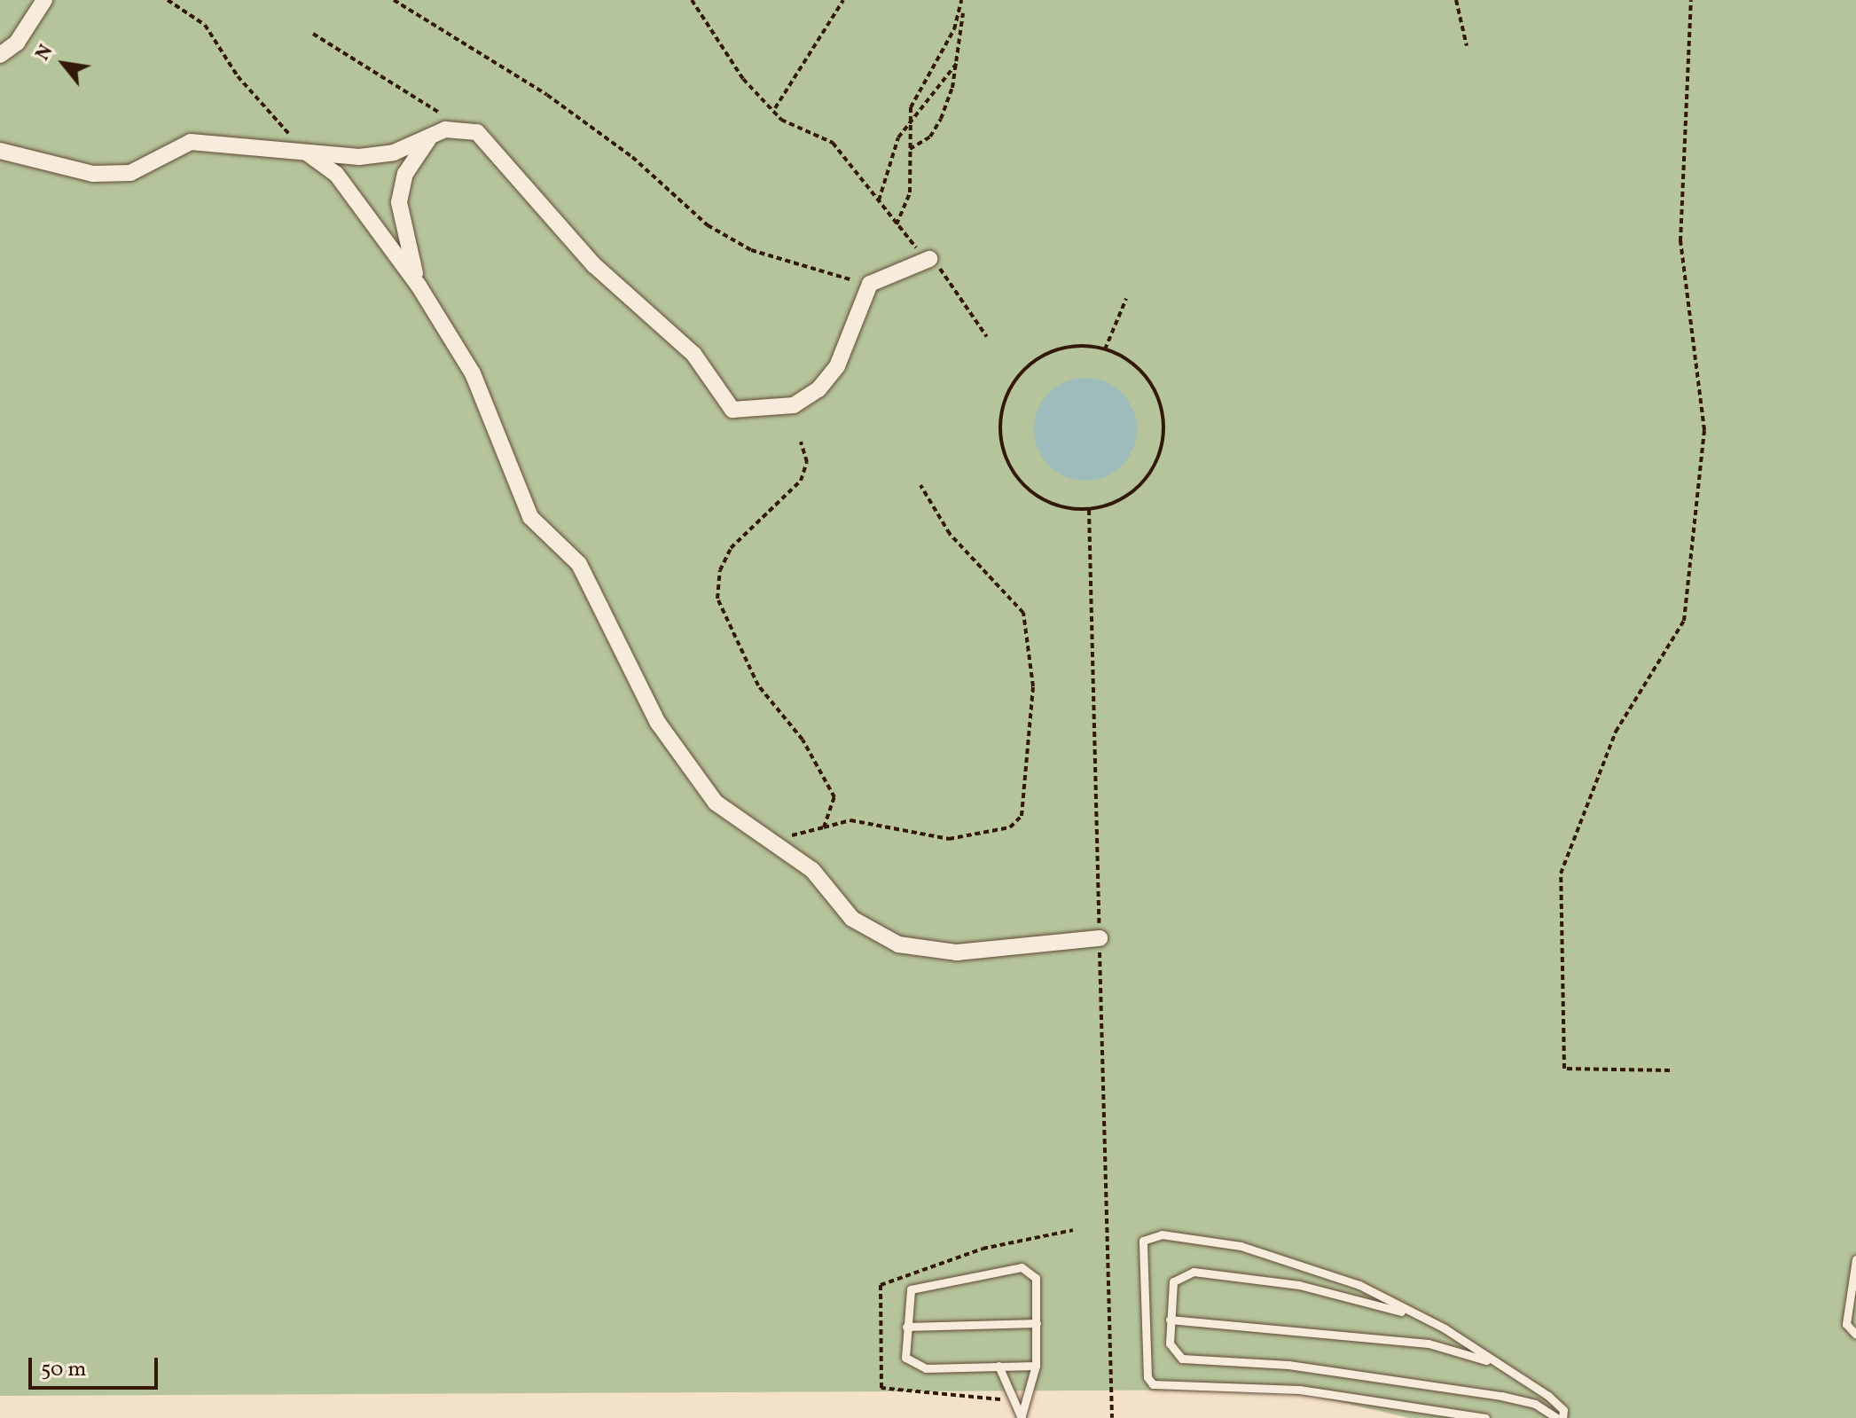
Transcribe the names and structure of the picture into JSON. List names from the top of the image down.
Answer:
{
  "scale_bar": "50 m",
  "north": "top left"
}
